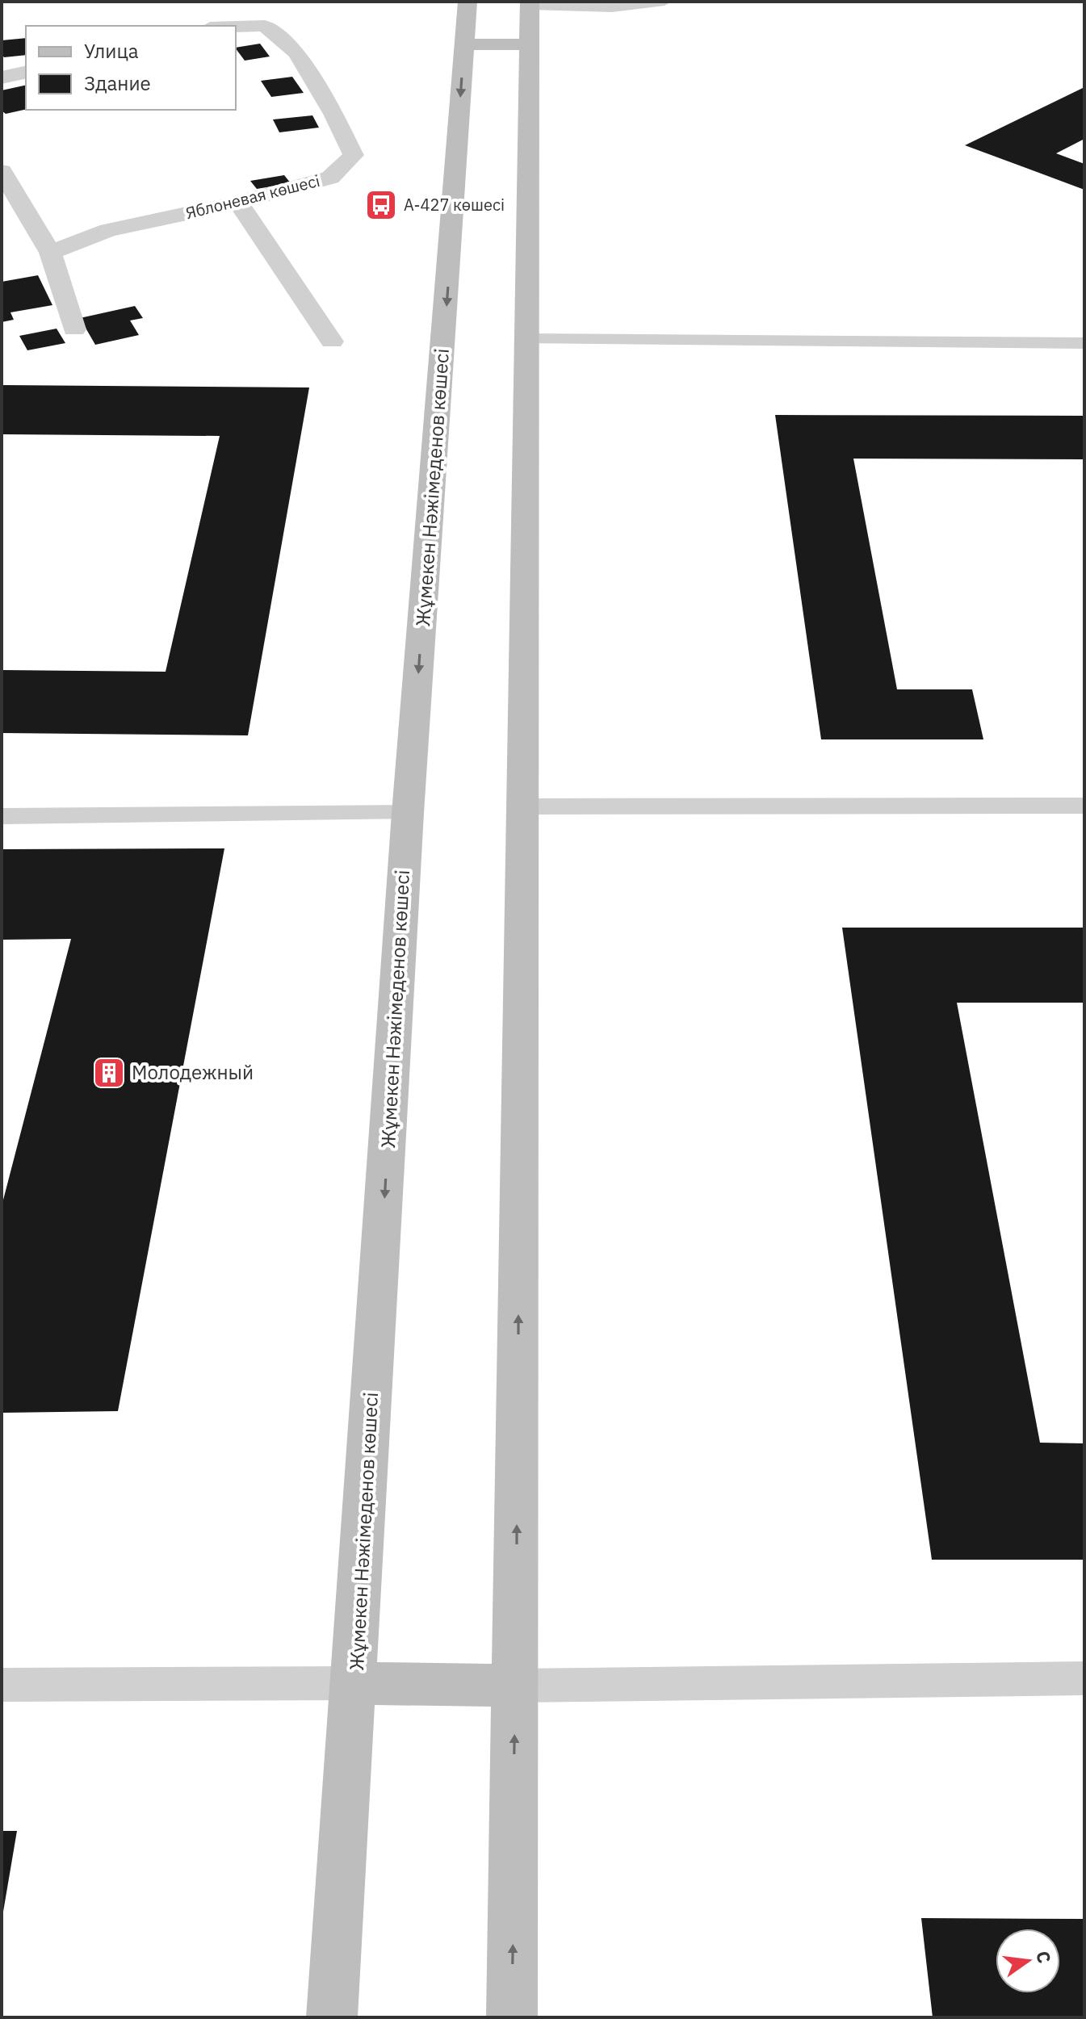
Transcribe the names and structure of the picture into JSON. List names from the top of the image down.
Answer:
{
  "streets": {
    "main road": ["Жұмекен Нәжімеденов көшесі"],
    "street": ["Яблоневая көшесі"]
  },
  "places": {
    "bus stop": ["A-427 көшесі"],
    "building": ["Молодежный"]
  },
  "legend": ["Улица", "Здание"],
  "north": "right"
}
